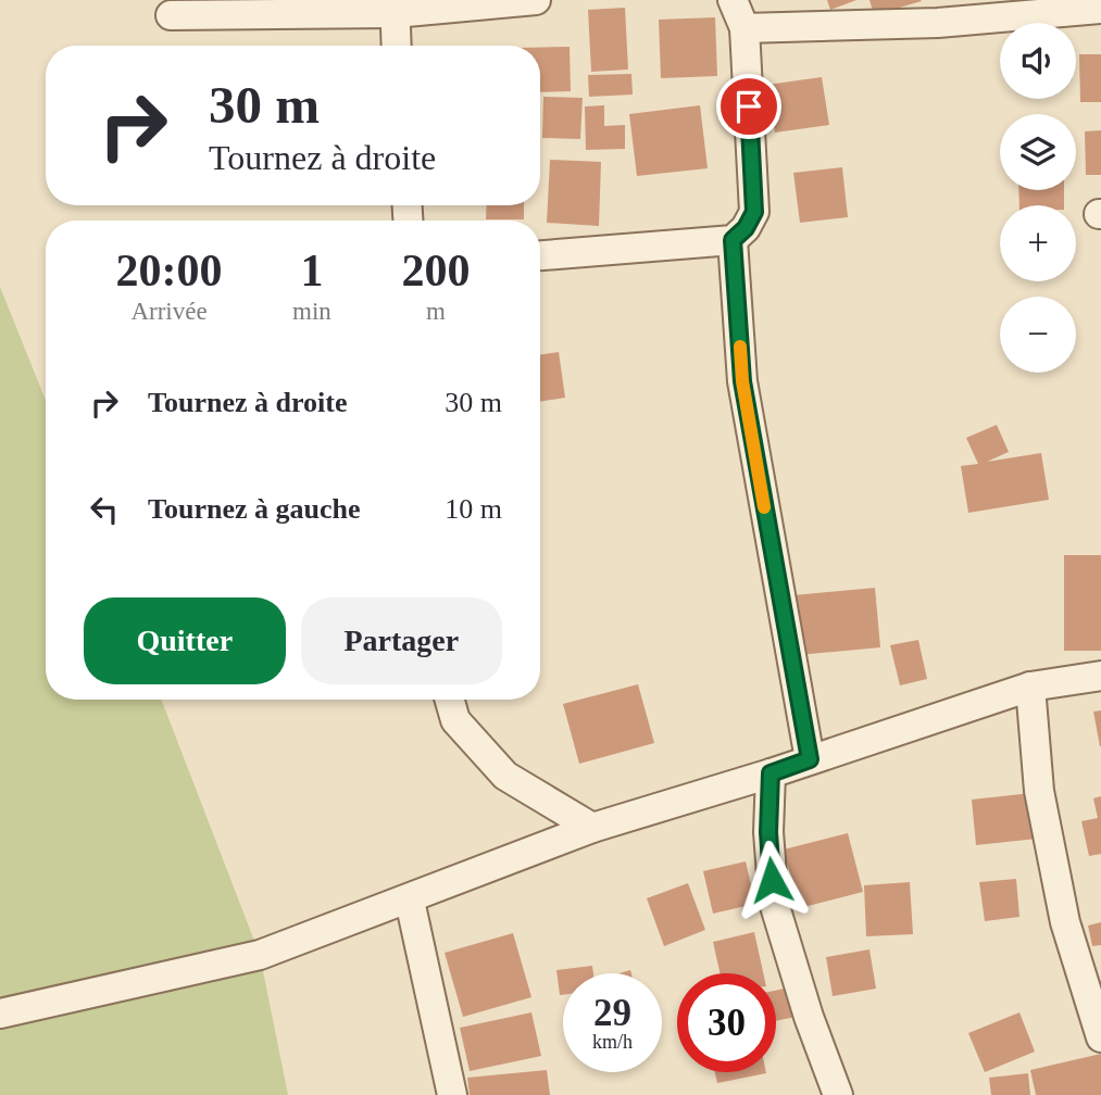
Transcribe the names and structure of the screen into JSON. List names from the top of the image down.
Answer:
{
  "page": {
    "map_buttons": ["+", "−"],
    "turn": ["30 m", "Tournez à droite"],
    "eta": [
      "20:00",
      "Arrivée",
      "1",
      "min",
      "200",
      "m"
    ],
    "list": [
      {
        "name": "Tournez à droite",
        "value": "30 m"
      },
      {
        "name": "Tournez à gauche",
        "value": "10 m"
      }
    ],
    "buttons": ["Quitter", "Partager"],
    "speed": "29 km/h",
    "limit": "30"
  }
}
